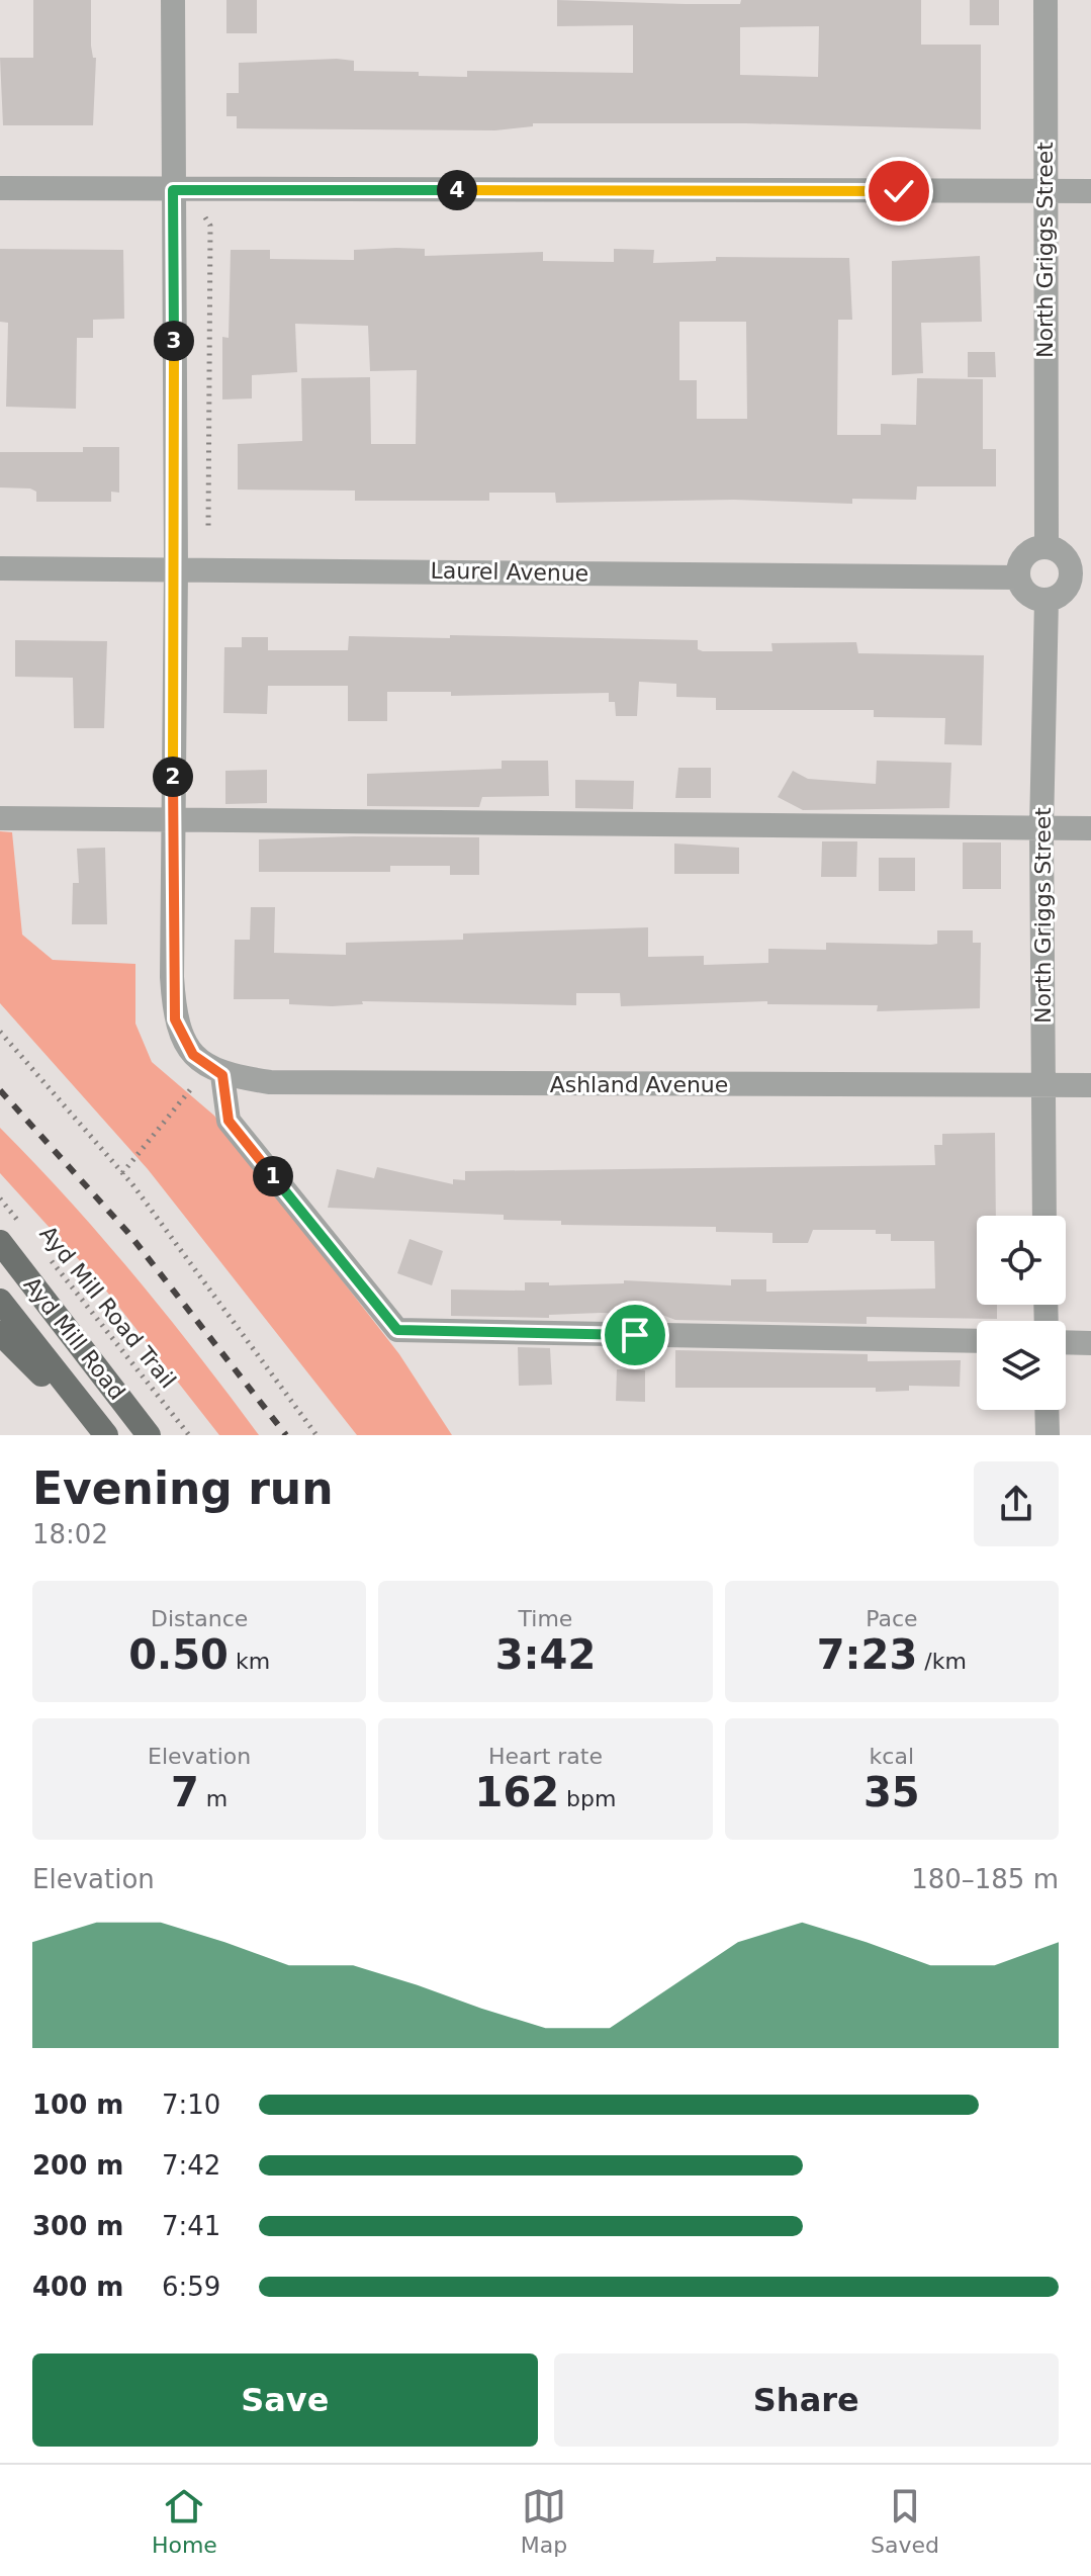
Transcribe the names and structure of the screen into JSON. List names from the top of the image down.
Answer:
{
  "streets": {
    "main road": ["Ayd Mill Road"],
    "street": ["North Griggs Street", "Laurel Avenue", "Ashland Avenue"],
    "path": ["Ayd Mill Road Trail"]
  },
  "crossings": [
    ["North Griggs Street", "Laurel Avenue"],
    ["North Griggs Street", "Ashland Avenue"]
  ],
  "page": {
    "pins": [
      "4",
      "3",
      "2",
      "1"
    ],
    "heading": ["Evening run", "18:02"],
    "stats": [
      ["Distance", "0.50 km"],
      ["Time", "3:42"],
      ["Pace", "7:23 /km"],
      ["Elevation", "7 m"],
      ["Heart rate", "162 bpm"],
      ["kcal", "35"]
    ],
    "chart": ["Elevation", "180–185 m"],
    "list": [
      {
        "name": "100 m",
        "note": "7:10"
      },
      {
        "name": "200 m",
        "note": "7:42"
      },
      {
        "name": "300 m",
        "note": "7:41"
      },
      {
        "name": "400 m",
        "note": "6:59"
      }
    ],
    "buttons": ["Save", "Share"],
    "tabs": ["Home", "Map", "Saved"]
  }
}
